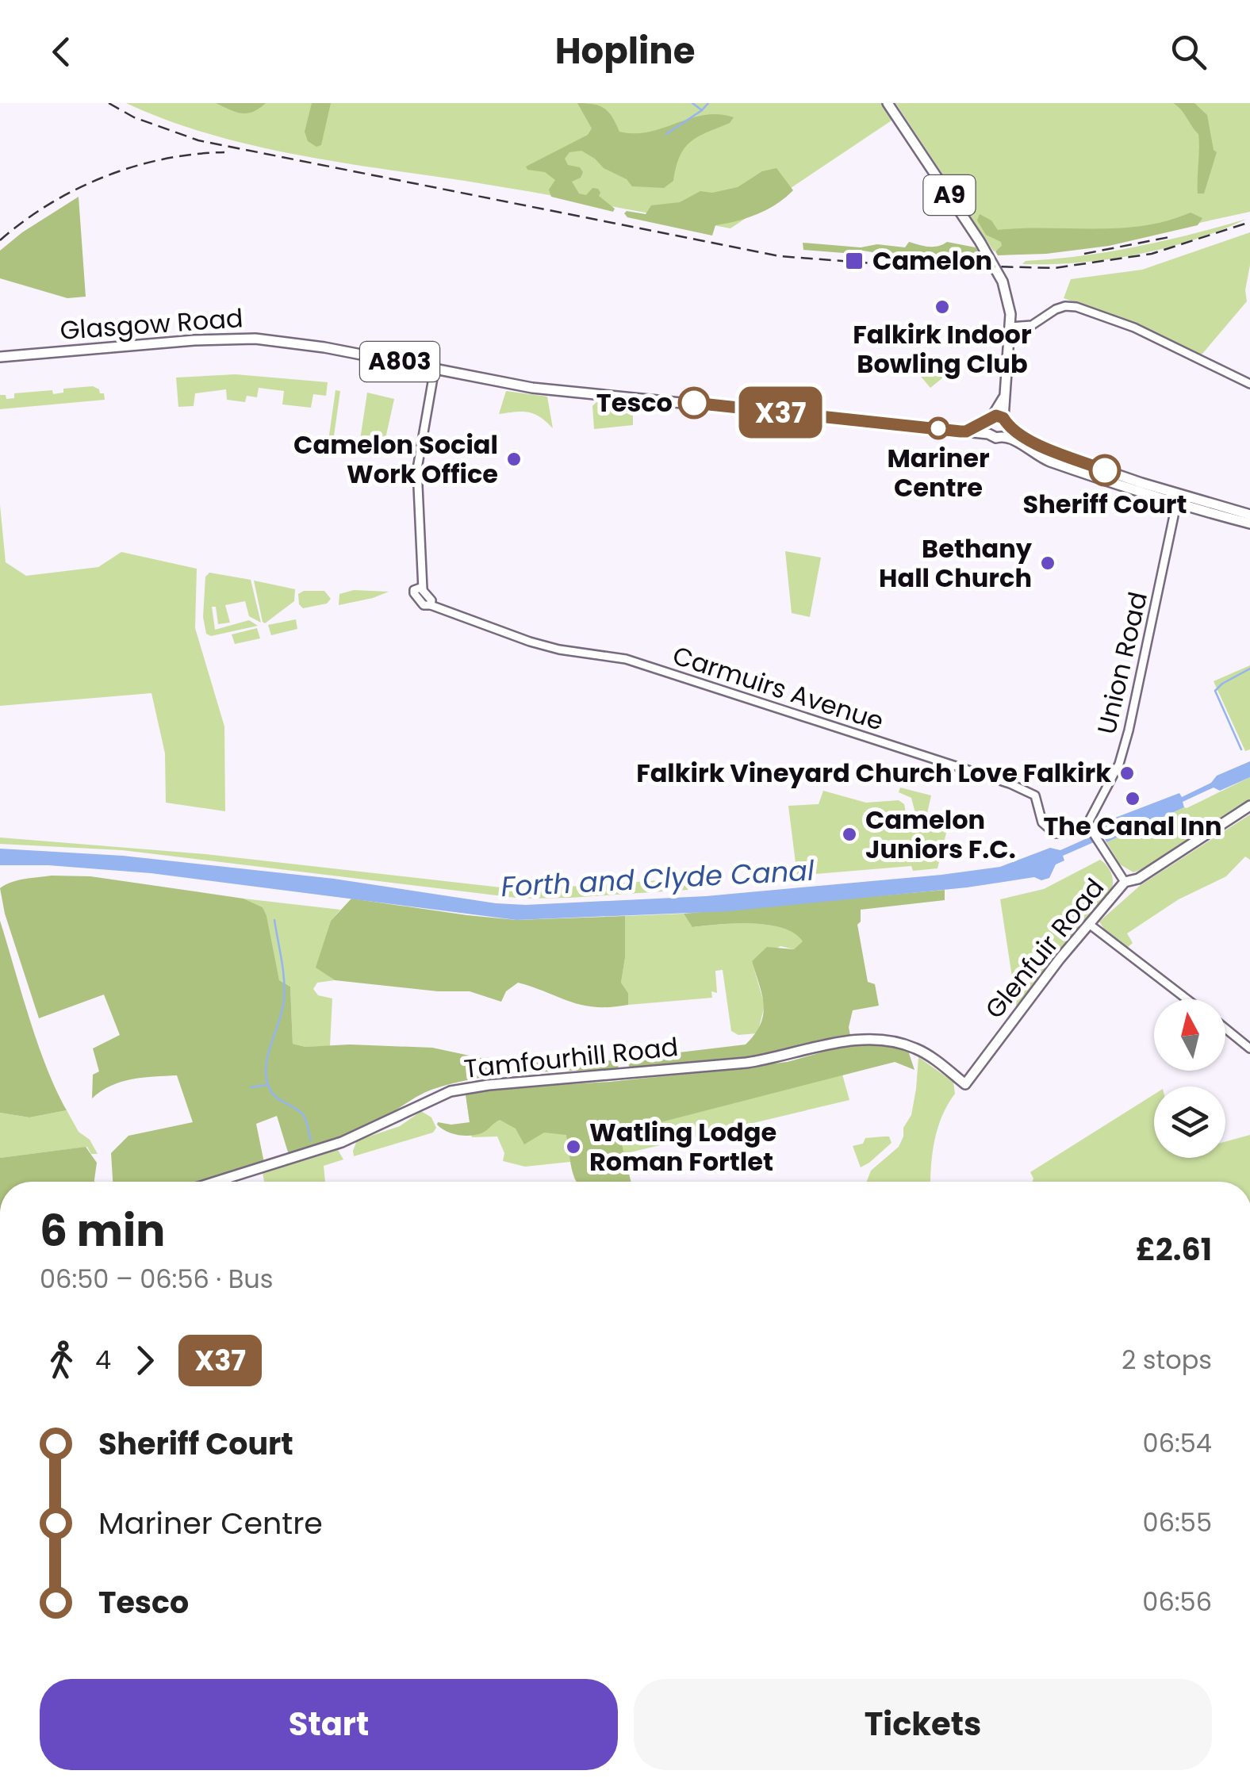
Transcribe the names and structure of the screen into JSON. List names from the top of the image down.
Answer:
{
  "streets": {
    "main road": [
      "A9",
      "Glasgow Road",
      "A803",
      "Glenfuir Road",
      "Tamfourhill Road"
    ],
    "street": ["Union Road", "Carmuirs Avenue"]
  },
  "crossings": [
    ["Glasgow Road", "Carmuirs Avenue"],
    ["Union Road", "Carmuirs Avenue"],
    ["Glenfuir Road", "Tamfourhill Road"]
  ],
  "water": ["Forth and Clyde Canal"],
  "places": {
    "transit": ["Camelon"],
    "other": [
      "Falkirk Indoor Bowling Club",
      "Tesco",
      "Mariner Centre",
      "Camelon Social Work Office",
      "Sheriff Court",
      "Bethany Hall Church",
      "Falkirk Vineyard Church Love Falkirk",
      "The Canal Inn",
      "Camelon Juniors F.C.",
      "Watling Lodge Roman Fortlet"
    ]
  },
  "lines": ["bus line X37"],
  "north": "top",
  "page": {
    "header": "Hopline",
    "on_map": "X37",
    "heading": ["6 min", "06:50 – 06:56 · Bus", "£2.61"],
    "legs": ["4", "X37", "2 stops"],
    "list": [
      {
        "name": "Sheriff Court",
        "value": "06:54"
      },
      {
        "name": "Mariner Centre",
        "value": "06:55"
      },
      {
        "name": "Tesco",
        "value": "06:56"
      }
    ],
    "buttons": ["Start", "Tickets"]
  }
}
